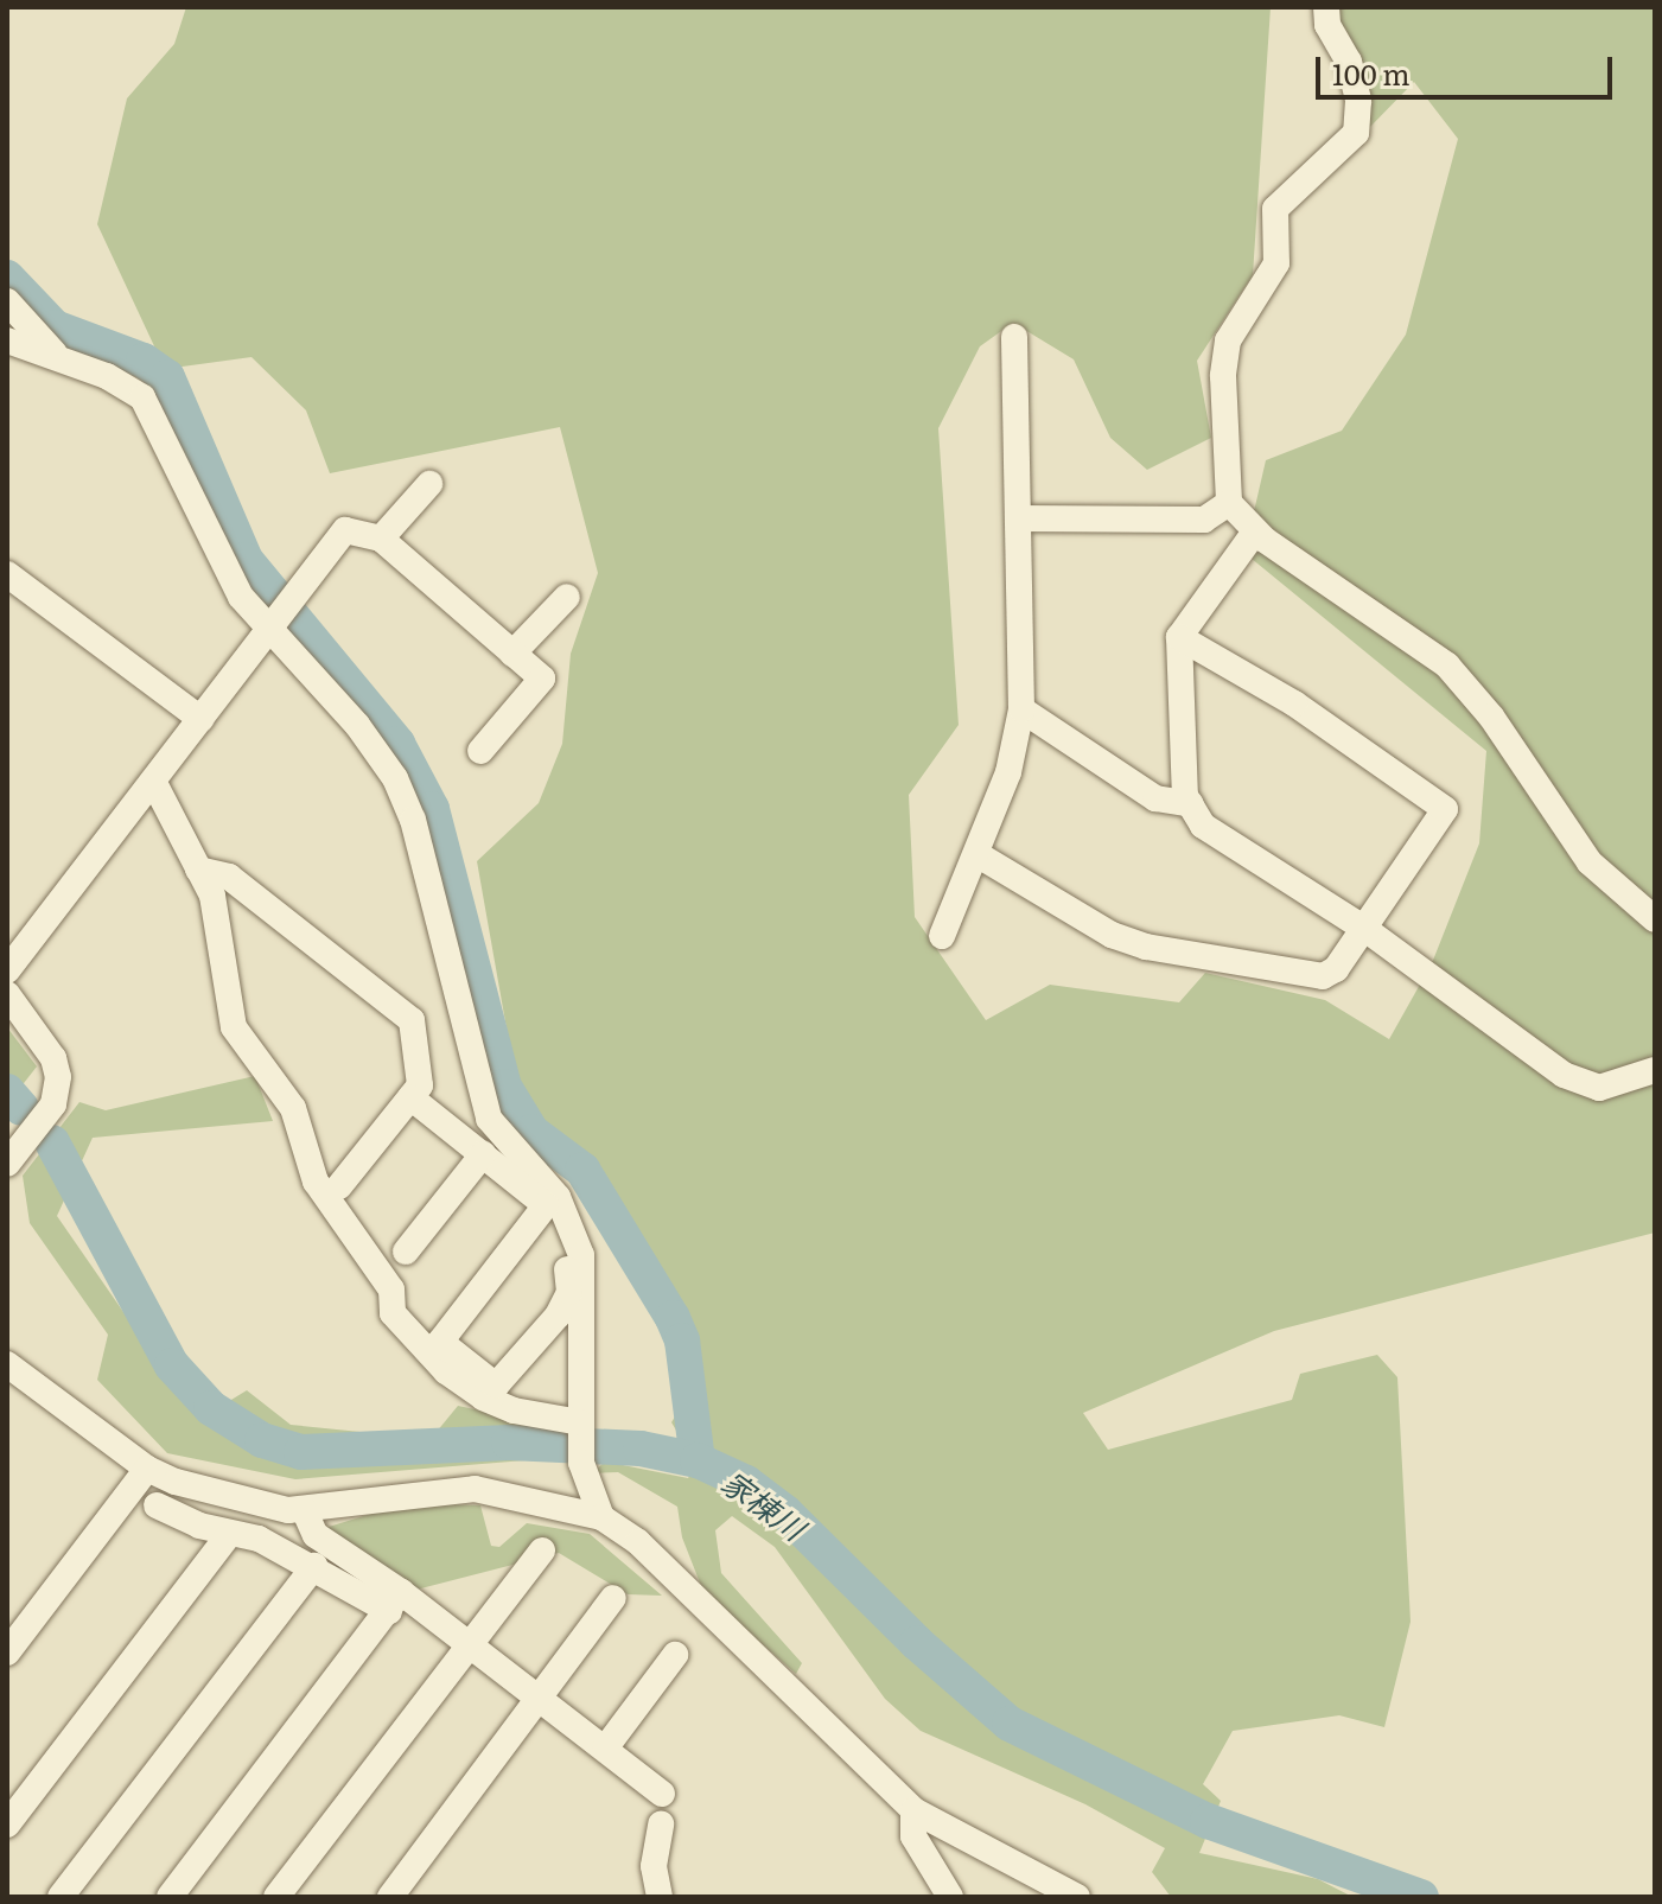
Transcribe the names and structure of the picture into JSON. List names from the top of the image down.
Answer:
{
  "water": ["家棟川"],
  "scale_bar": "100 m"
}
